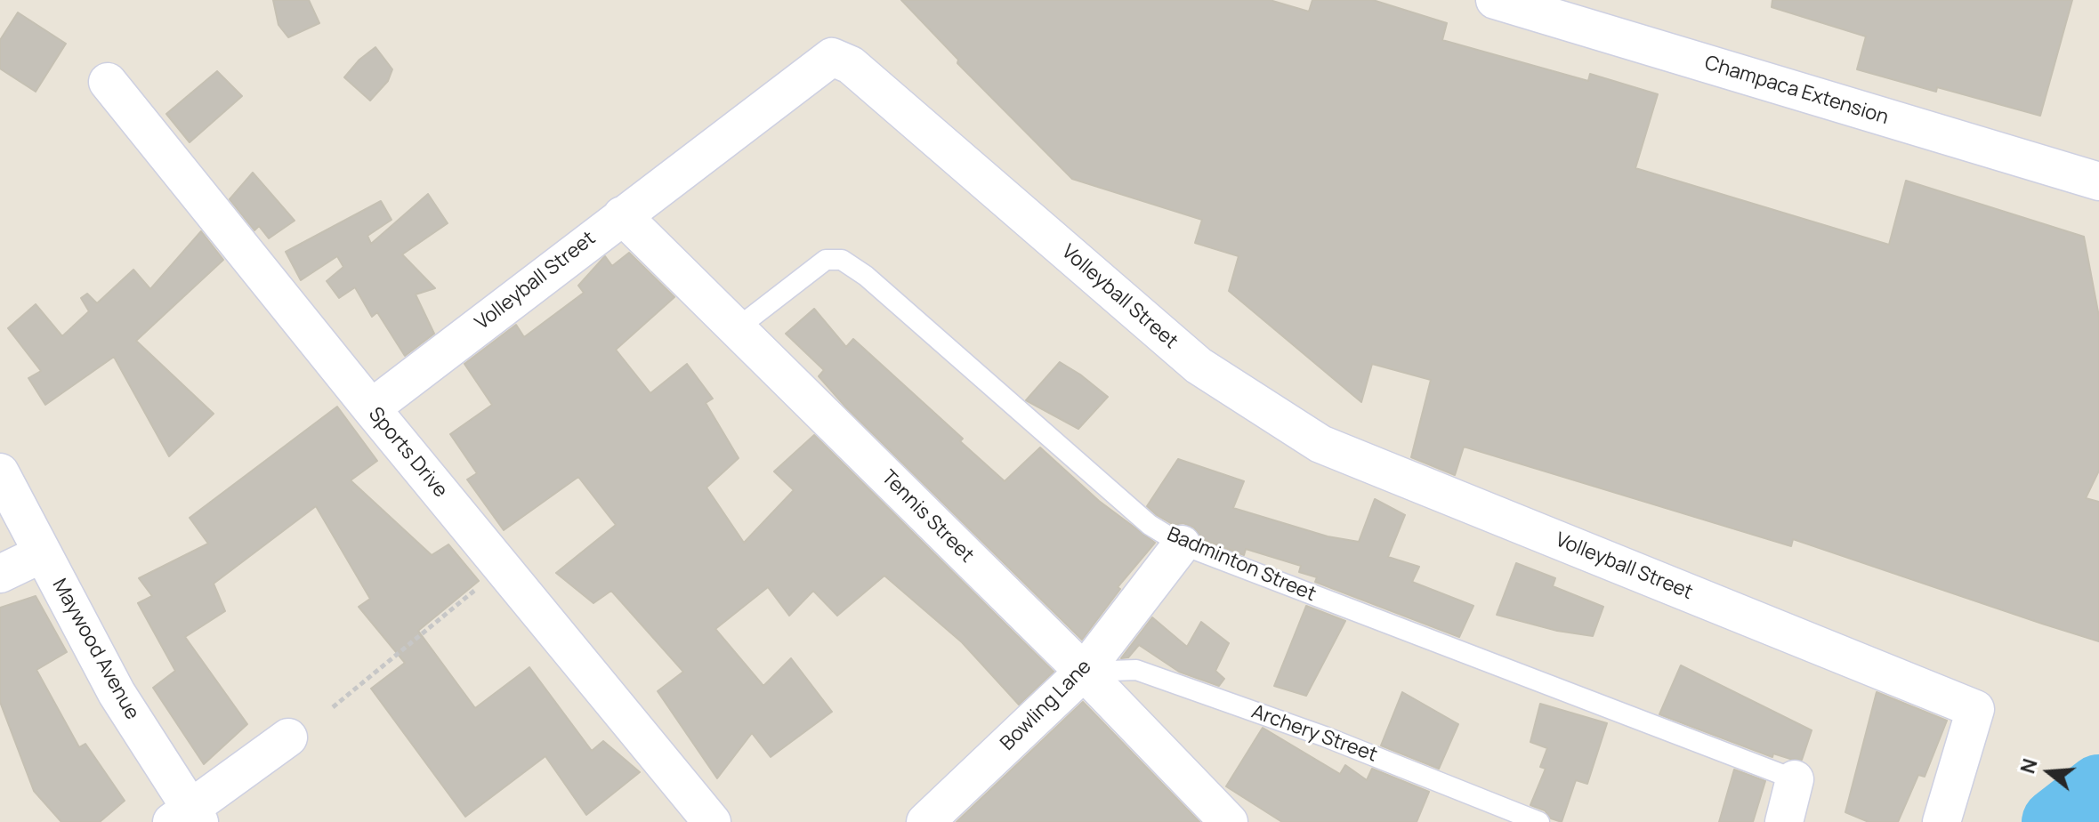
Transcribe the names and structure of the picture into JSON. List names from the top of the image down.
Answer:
{
  "streets": {
    "street": [
      "Champaca Extension",
      "Volleyball Street",
      "Sports Drive",
      "Tennis Street",
      "Badminton Street",
      "Maywood Avenue",
      "Bowling Lane"
    ],
    "lane": ["Archery Street"]
  },
  "crossings": [
    ["Volleyball Street", "Sports Drive"],
    ["Volleyball Street", "Tennis Street"],
    ["Tennis Street", "Badminton Street"],
    ["Tennis Street", "Bowling Lane"],
    ["Tennis Street", "Archery Street"],
    ["Badminton Street", "Bowling Lane"],
    ["Bowling Lane", "Archery Street"]
  ],
  "north": "left"
}
